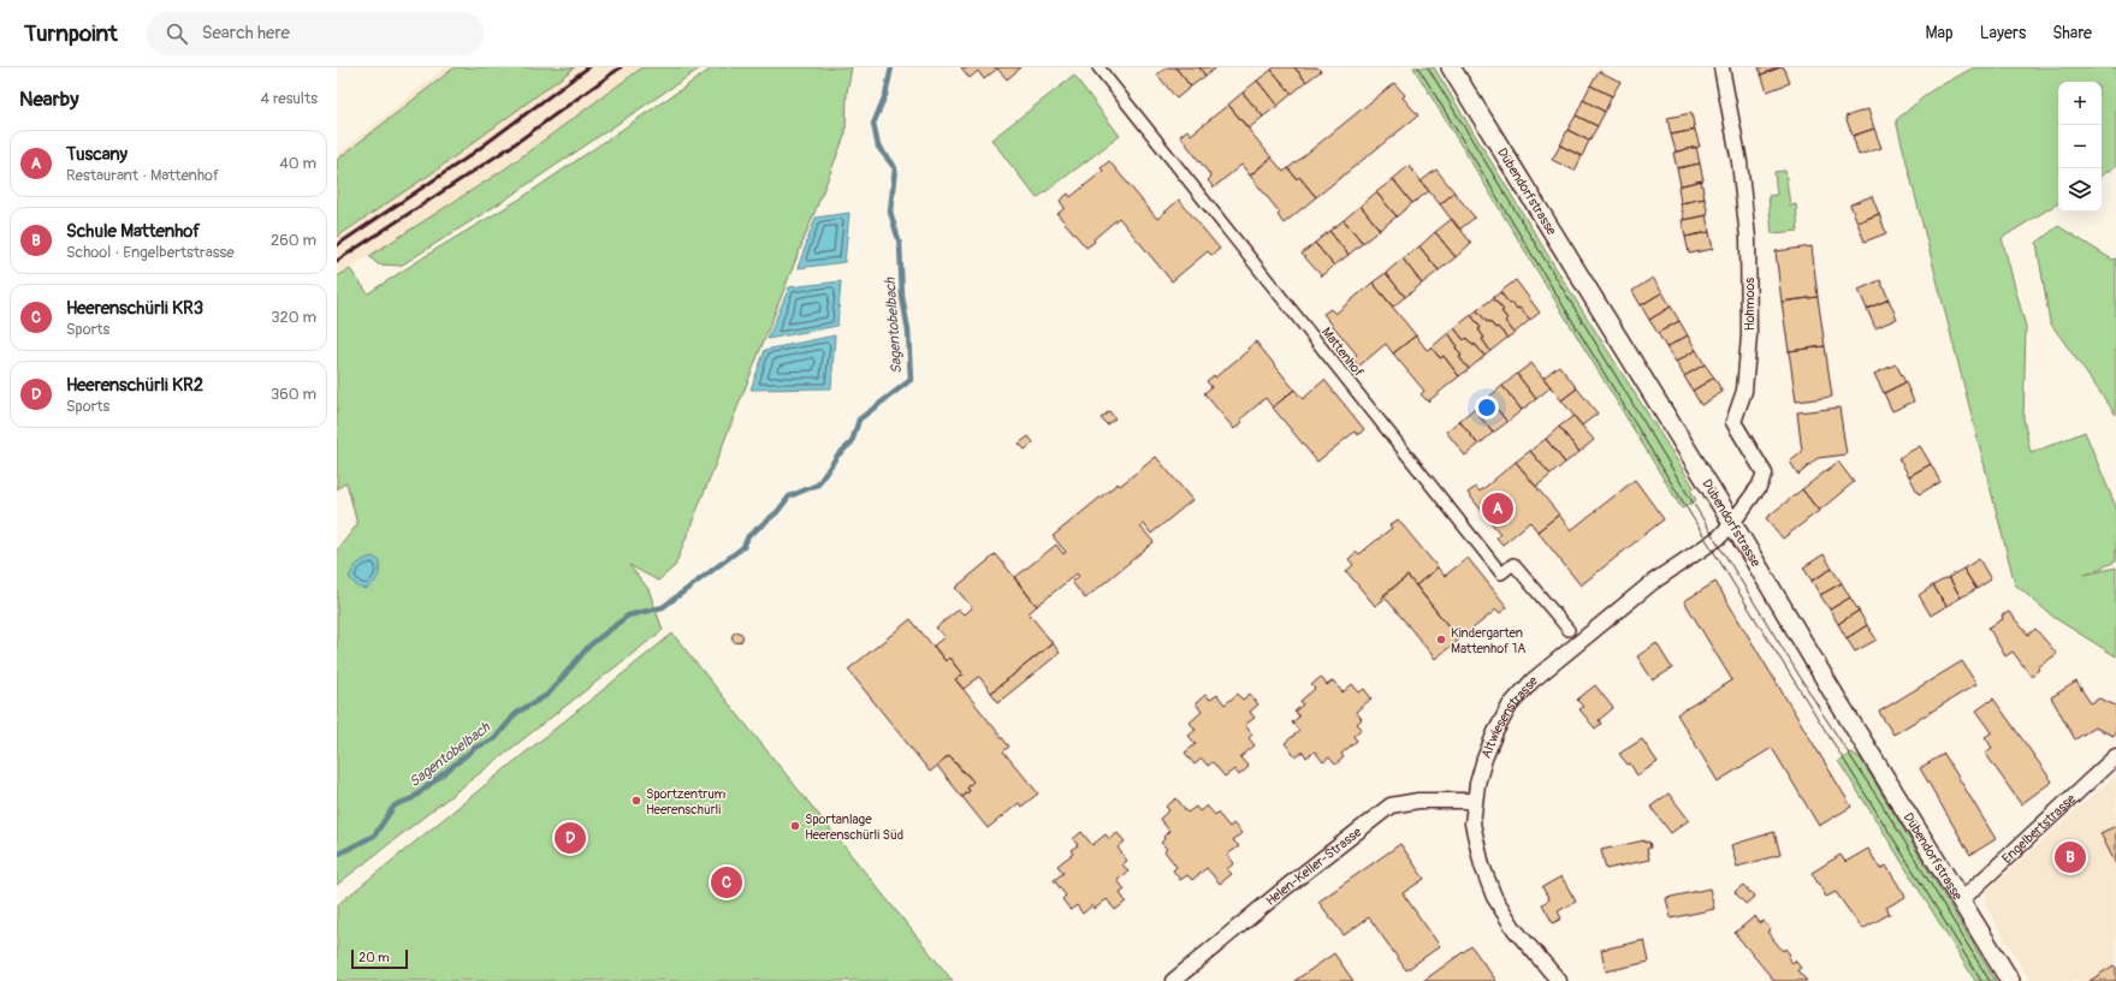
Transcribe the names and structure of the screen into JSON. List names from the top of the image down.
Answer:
{
  "streets": {
    "street": [
      "Dübendorfstrasse",
      "Hohmoos",
      "Mattenhof",
      "Altwiesenstrasse",
      "Engelbertstrasse",
      "Helen-Keller-Strasse"
    ]
  },
  "crossings": [
    ["Dübendorfstrasse", "Hohmoos"],
    ["Dübendorfstrasse", "Altwiesenstrasse"],
    ["Dübendorfstrasse", "Engelbertstrasse"],
    ["Hohmoos", "Altwiesenstrasse"],
    ["Altwiesenstrasse", "Helen-Keller-Strasse"]
  ],
  "water": ["Sagentobelbach"],
  "places": ["Kindergarten Mattenhof 1A", "Sportzentrum Heerenschürli", "Sportanlage Heerenschürli Süd"],
  "scale_bar": "20 m",
  "page": {
    "header": "Turnpoint",
    "search": "Search here",
    "nav": ["Map", "Layers", "Share"],
    "heading": ["Nearby", "4 results"],
    "map_buttons": ["+", "−"],
    "list": [
      {
        "mark": "A",
        "name": "Tuscany",
        "note": "Restaurant · Mattenhof",
        "value": "40 m"
      },
      {
        "mark": "B",
        "name": "Schule Mattenhof",
        "note": "School · Engelbertstrasse",
        "value": "260 m"
      },
      {
        "mark": "C",
        "name": "Heerenschürli KR3",
        "note": "Sports",
        "value": "320 m"
      },
      {
        "mark": "D",
        "name": "Heerenschürli KR2",
        "note": "Sports",
        "value": "360 m"
      }
    ],
    "pins": [
      "A",
      "D",
      "B",
      "C"
    ],
    "scale": "20 m"
  }
}
